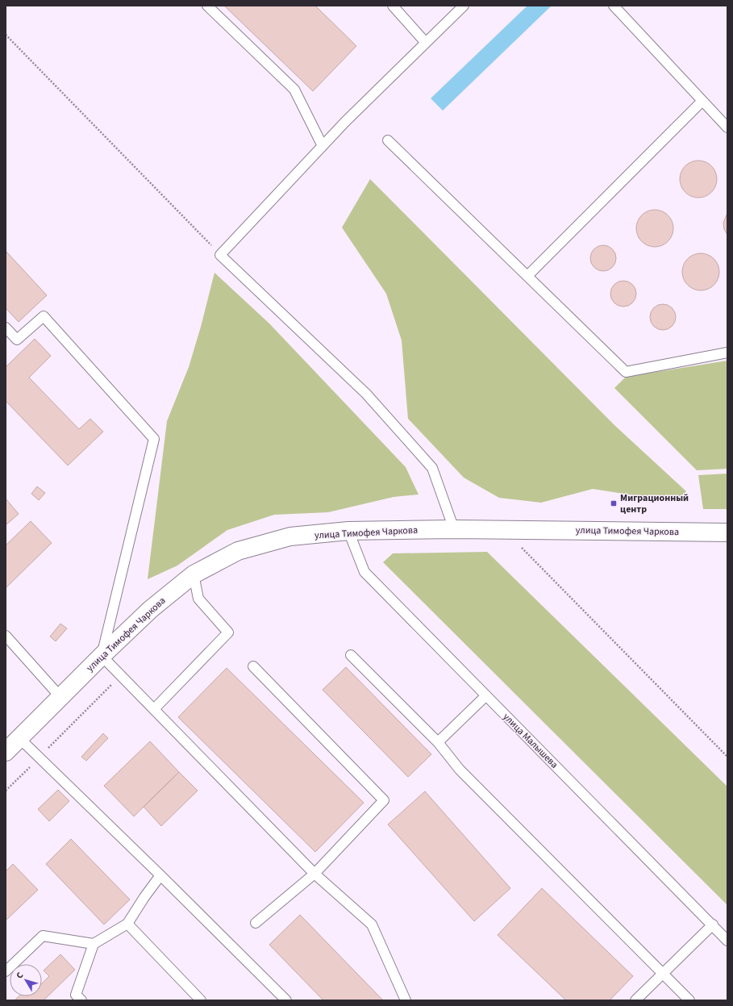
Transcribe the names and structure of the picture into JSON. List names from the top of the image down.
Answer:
{
  "streets": {
    "main road": ["улица Тимофея Чаркова"],
    "lane": ["улица Малышева"]
  },
  "crossings": [
    ["улица Тимофея Чаркова", "улица Малышева"]
  ],
  "places": {
    "transit": ["Миграционный центр"]
  },
  "north": "top left"
}
